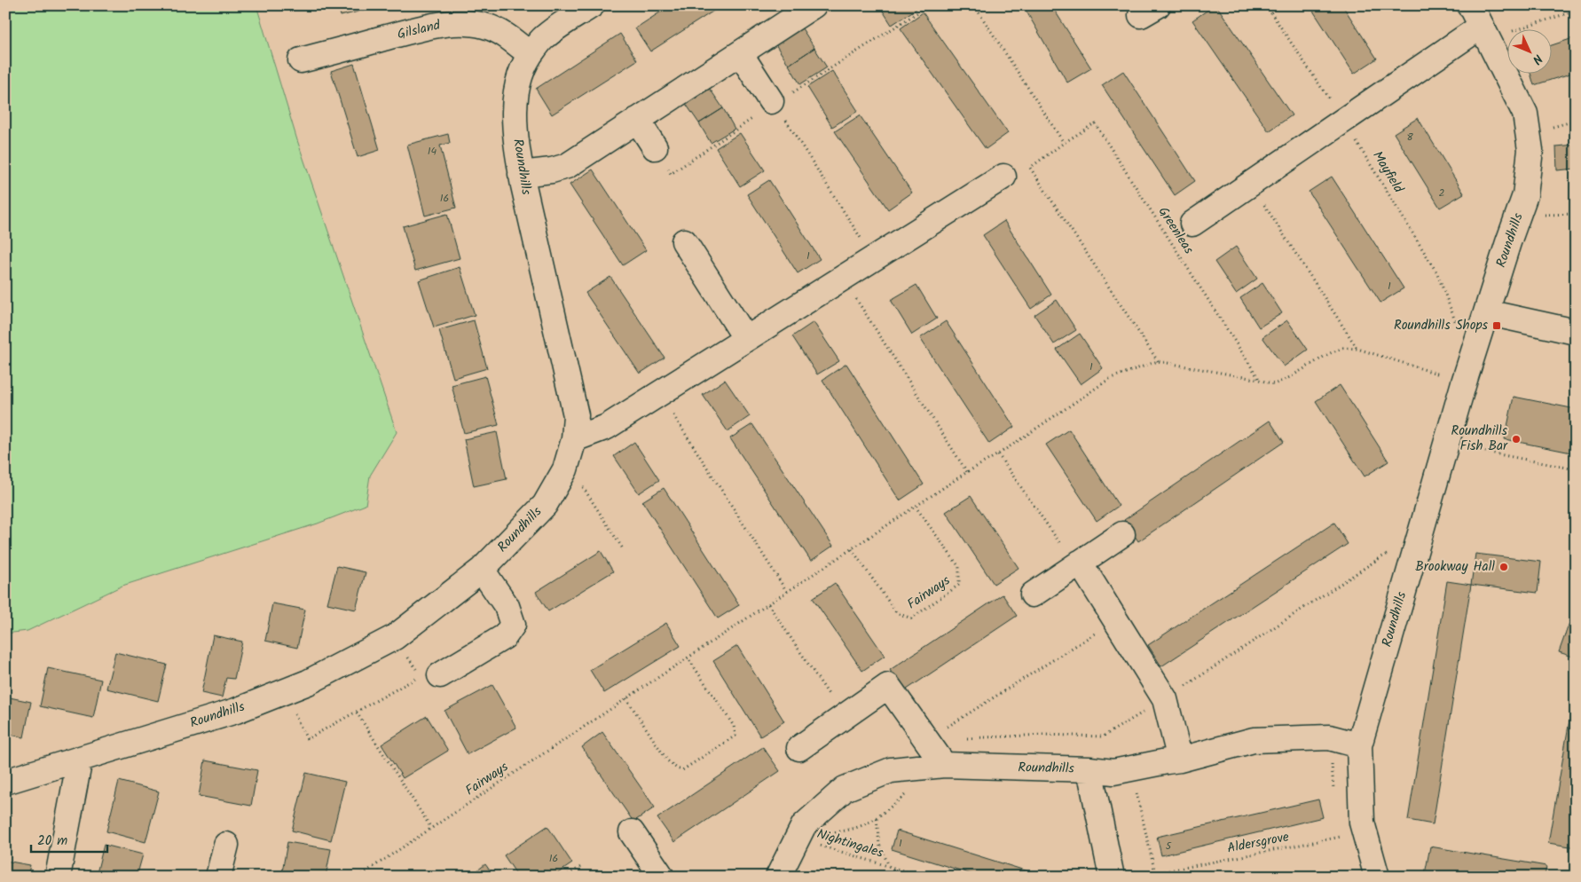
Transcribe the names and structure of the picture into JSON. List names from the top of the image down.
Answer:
{
  "streets": {
    "street": ["Gilsland", "Roundhills"],
    "path": [
      "Mayfield",
      "Greenleas",
      "Fairways",
      "Aldersgrove",
      "Nightingales"
    ]
  },
  "crossings": [
    ["Gilsland", "Roundhills"],
    ["Roundhills", "Mayfield"],
    ["Roundhills", "Aldersgrove"],
    ["Roundhills", "Nightingales"],
    ["Greenleas", "Fairways"]
  ],
  "places": {
    "transit": ["Roundhills Shops"],
    "other": ["Roundhills Fish Bar", "Brookway Hall"]
  },
  "house_numbers": [
    "8",
    "14",
    "2",
    "16",
    "1",
    "1",
    "1",
    "1",
    "5",
    "16"
  ],
  "scale_bar": "20 m",
  "north": "bottom right"
}
